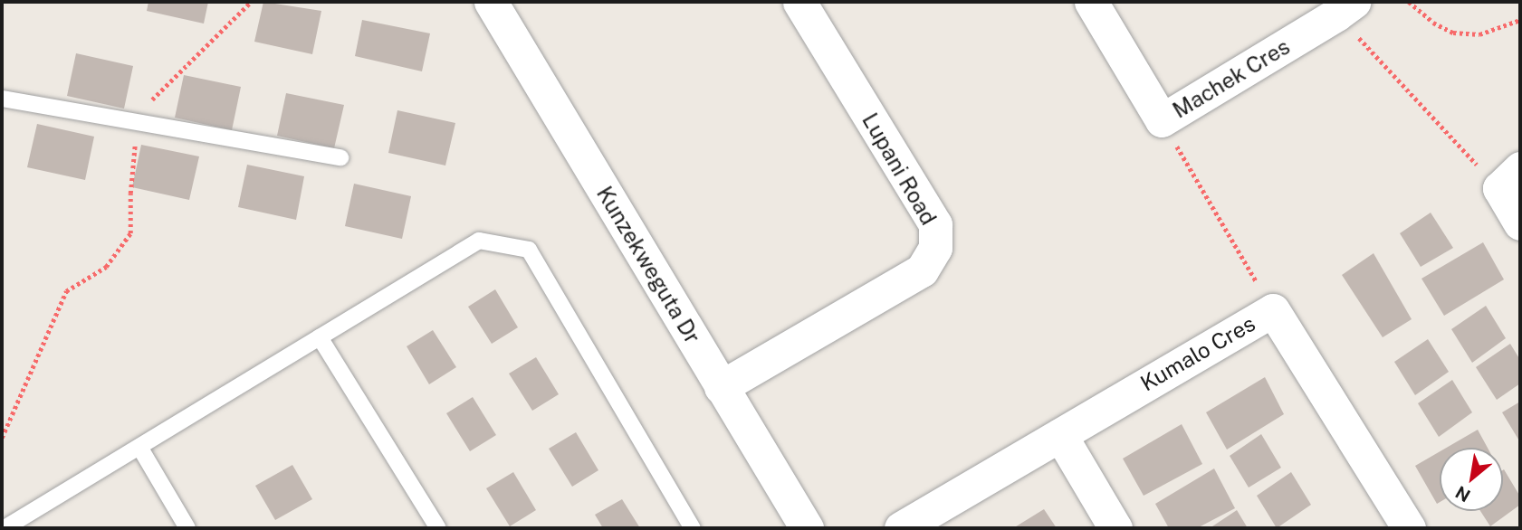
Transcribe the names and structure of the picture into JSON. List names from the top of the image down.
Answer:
{
  "streets": {
    "street": [
      "Machek Cres",
      "Lupani Road",
      "Kunzekweguta Dr",
      "Kumalo Cres"
    ]
  },
  "crossings": [
    ["Lupani Road", "Kunzekweguta Dr"]
  ],
  "north": "bottom left"
}
